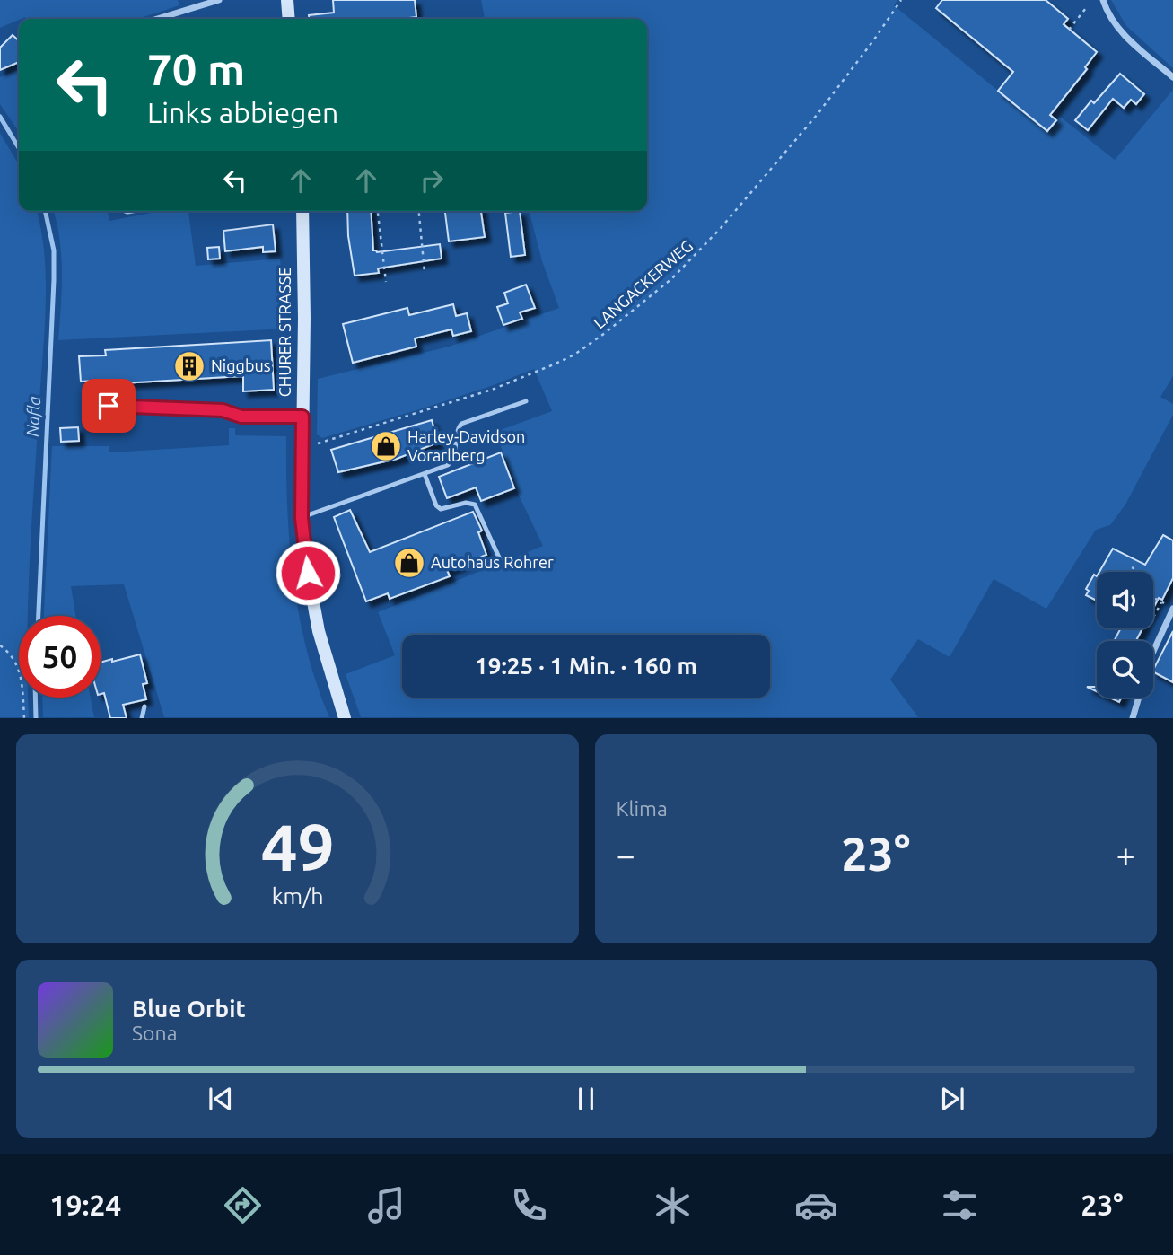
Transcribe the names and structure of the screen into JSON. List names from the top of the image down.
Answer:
{
  "streets": {
    "main road": ["CHURER STRASSE"],
    "path": ["LANGACKERWEG"]
  },
  "crossings": [
    ["LANGACKERWEG", "CHURER STRASSE"]
  ],
  "water": ["Nafla"],
  "places": {
    "building": ["Niggbus"],
    "shop": ["Harley-Davidson Vorarlberg", "Autohaus Rohrer"]
  },
  "page": {
    "turn": ["70 m", "Links abbiegen"],
    "limit": "50",
    "trip": "19:25 · 1 Min. · 160 m",
    "tile": "Klima",
    "heat": ["−", "23°", "+"],
    "song": ["Blue Orbit", "Sona"],
    "tabs": ["19:24", "23°"],
    "gauge": ["49", "km/h"]
  }
}
